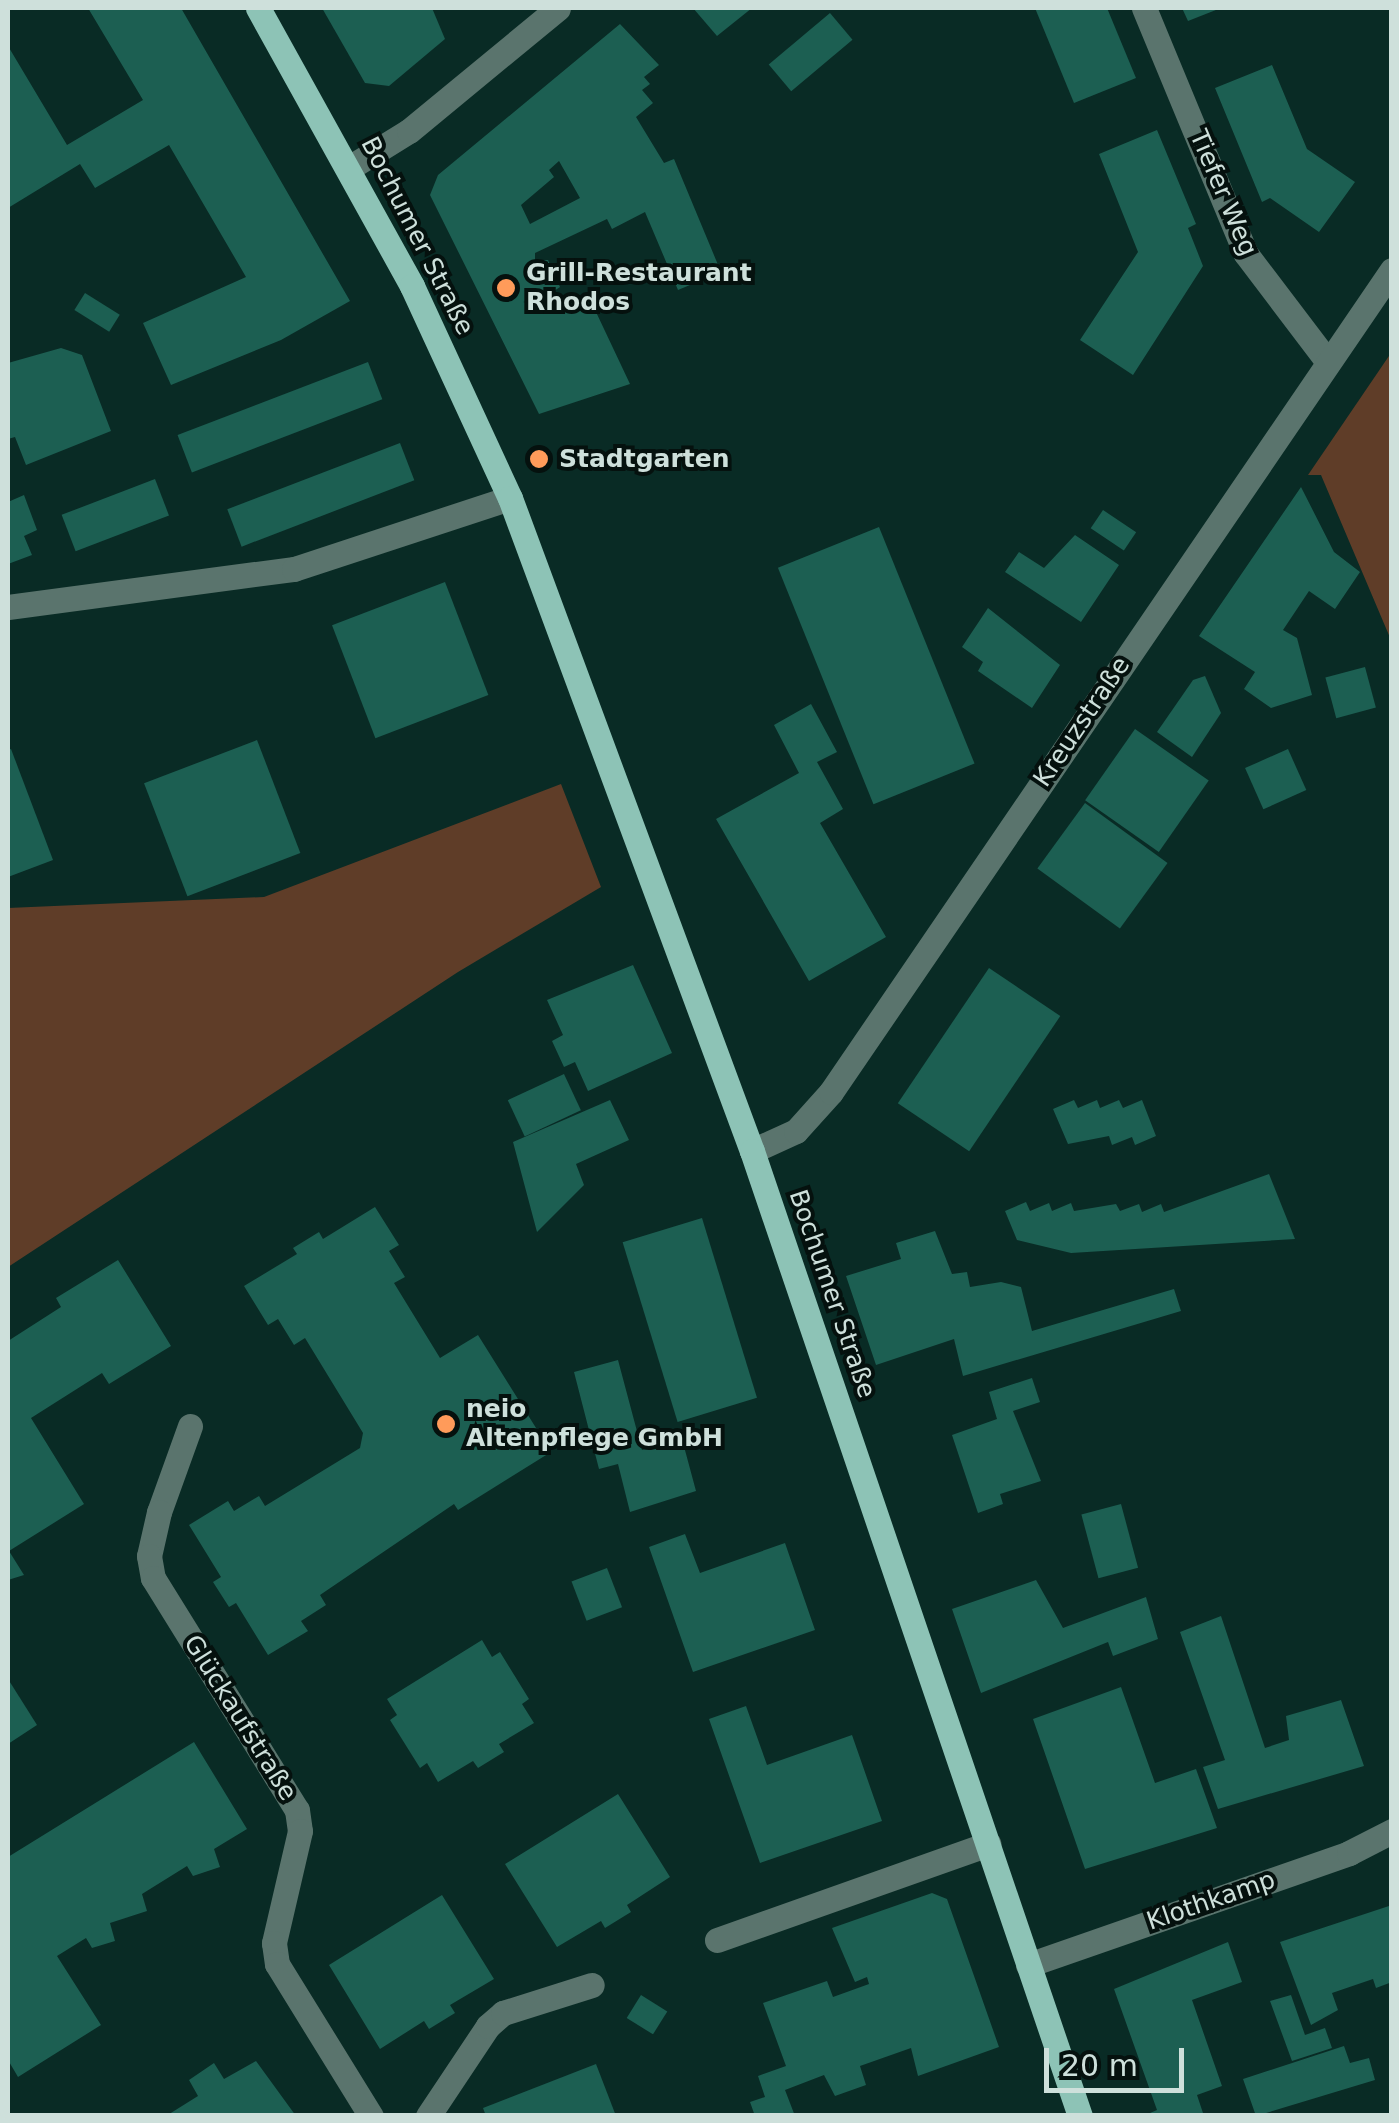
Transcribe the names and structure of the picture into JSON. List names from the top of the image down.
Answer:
{
  "streets": {
    "main road": ["Bochumer Straße"],
    "street": [
      "Tiefer Weg",
      "Kreuzstraße",
      "Glückaufstraße",
      "Klothkamp"
    ]
  },
  "crossings": [
    ["Tiefer Weg", "Kreuzstraße"],
    ["Bochumer Straße", "Kreuzstraße"],
    ["Bochumer Straße", "Klothkamp"]
  ],
  "places": ["Grill-Restaurant Rhodos", "Stadtgarten", "neio Altenpflege GmbH"],
  "scale_bar": "20 m"
}
